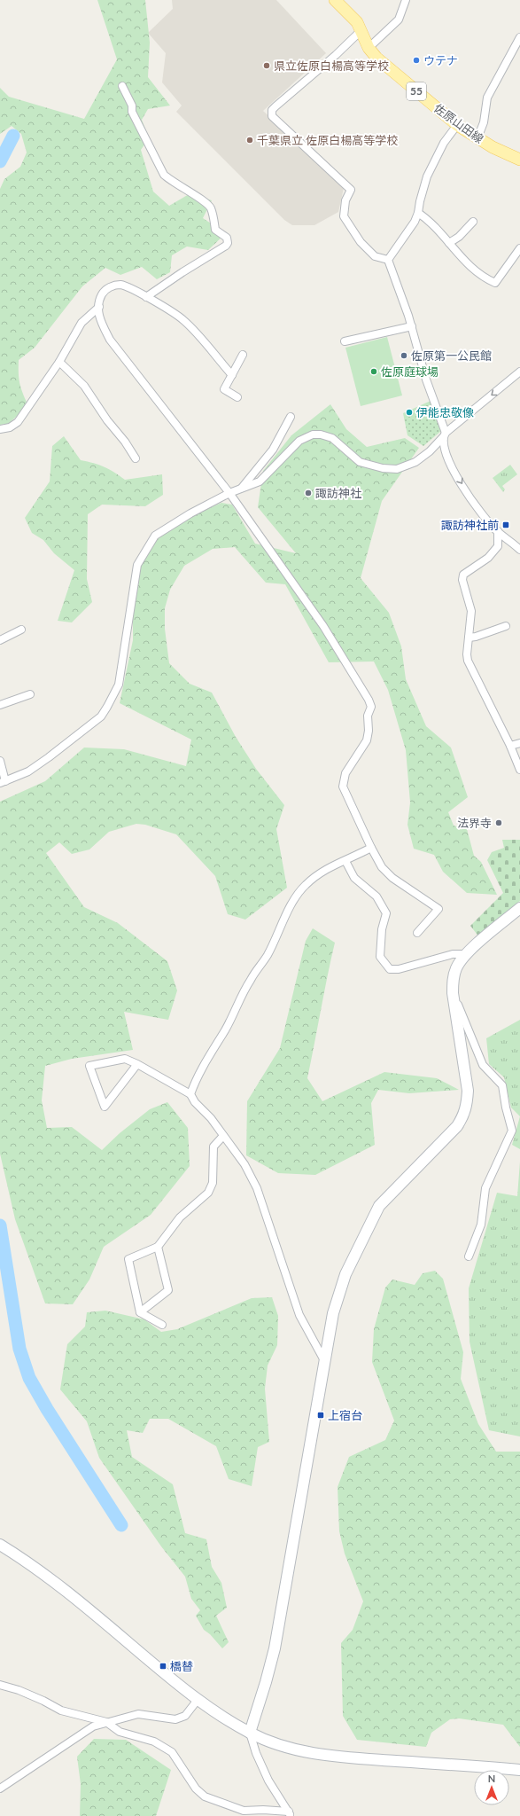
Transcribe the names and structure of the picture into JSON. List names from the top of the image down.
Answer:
{
  "streets": {
    "main road": ["55", "佐原山田線"]
  },
  "places": {
    "other": [
      "ウテナ",
      "県立佐原白楊高等学校",
      "千葉県立 佐原白楊高等学校",
      "佐原第一公民館",
      "佐原庭球場",
      "伊能忠敬像",
      "諏訪神社",
      "法界寺"
    ],
    "transit": ["諏訪神社前", "上宿台", "橋替"]
  },
  "north": "top"
}
